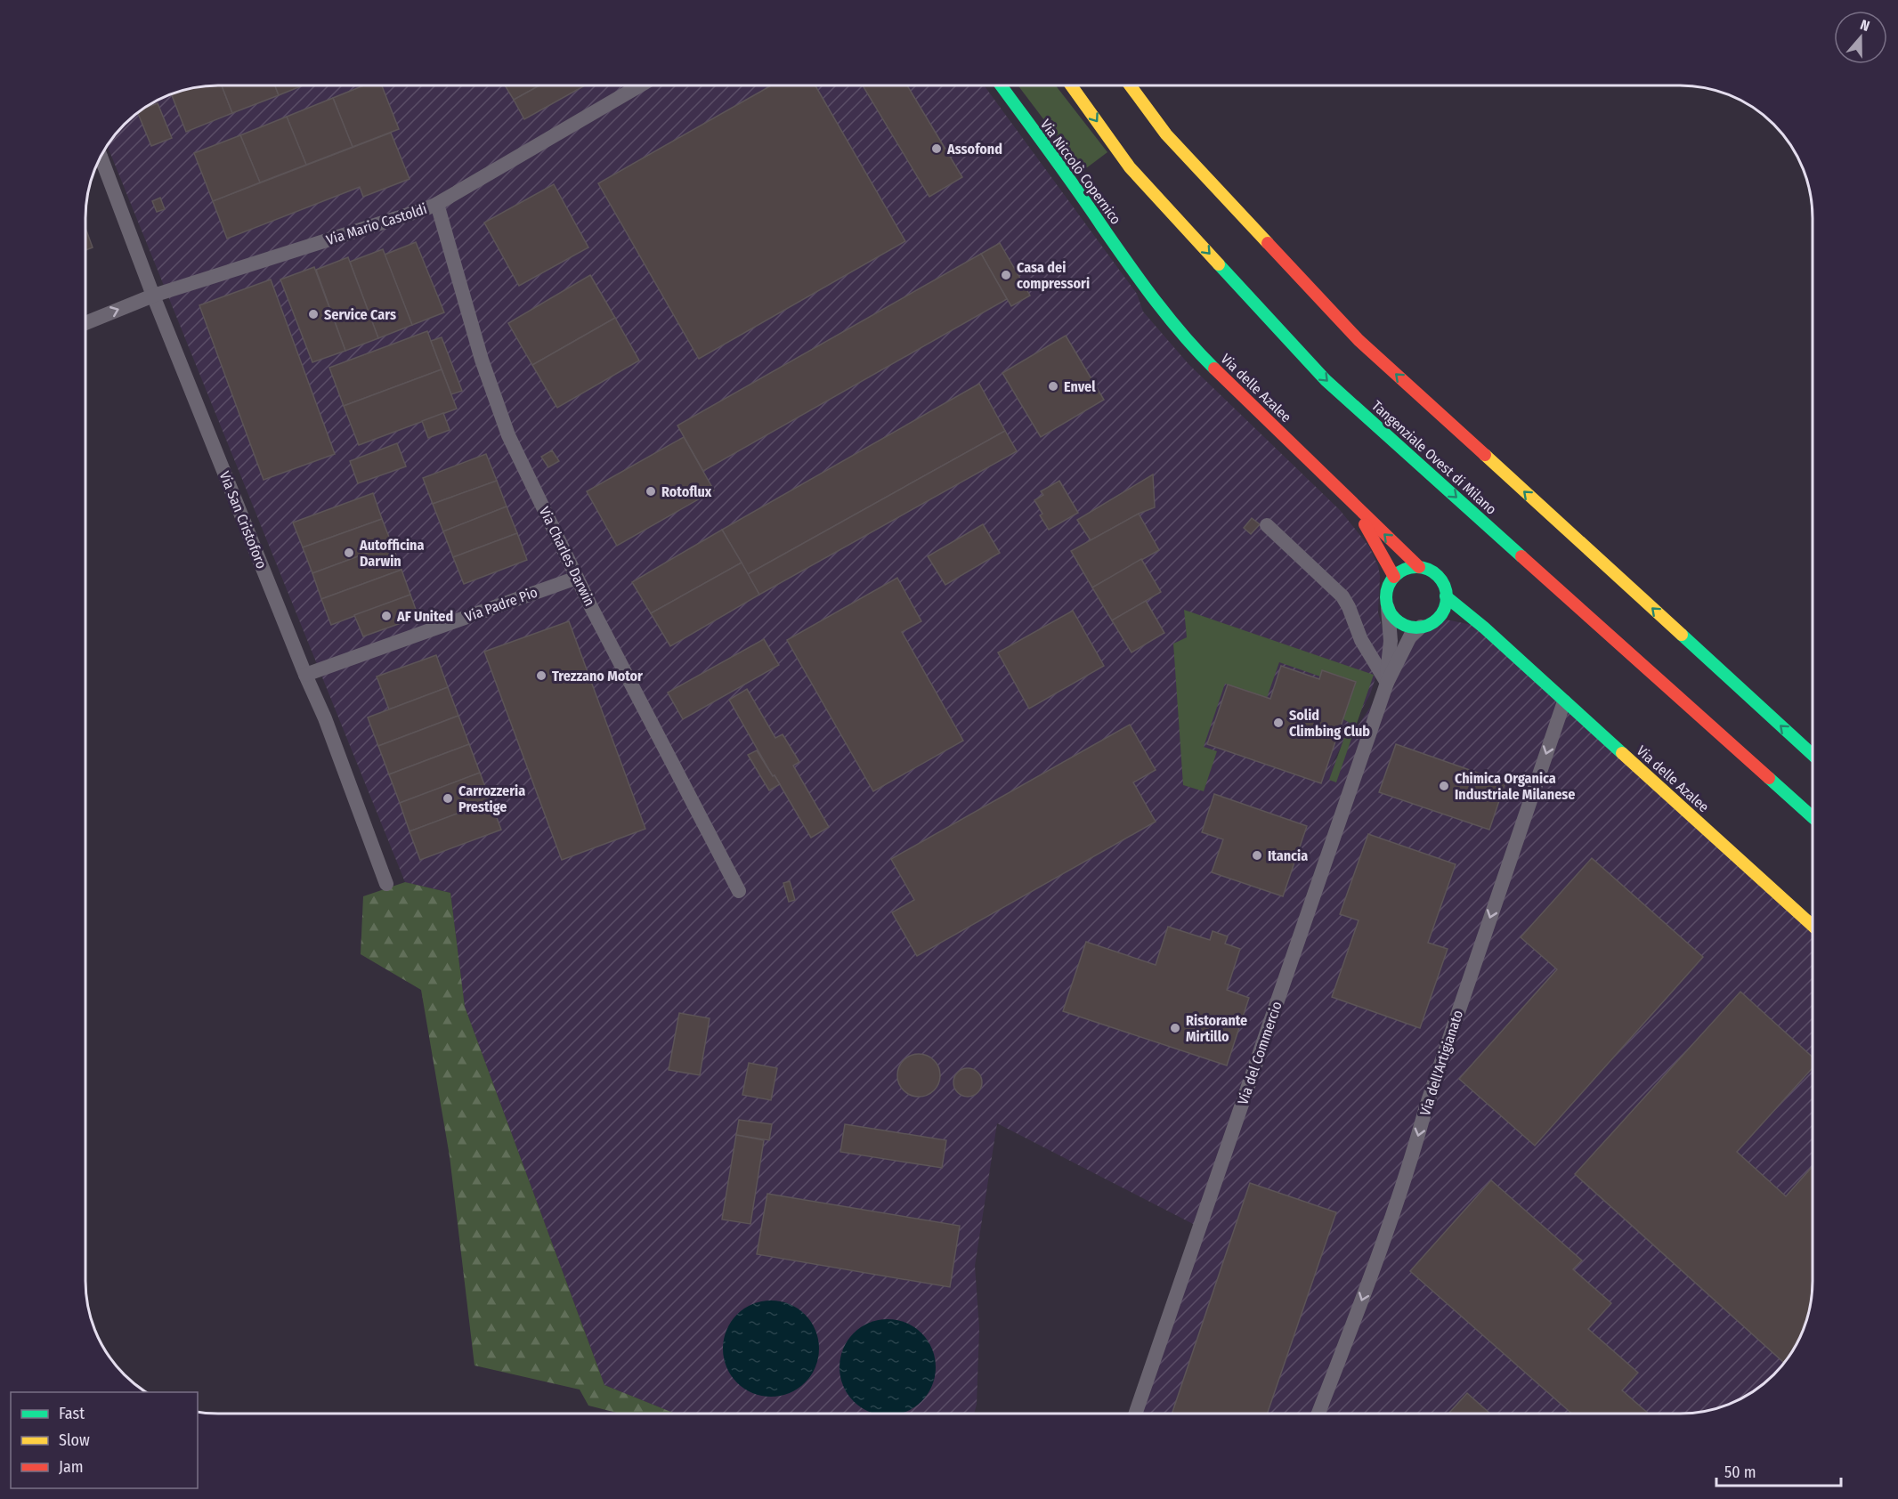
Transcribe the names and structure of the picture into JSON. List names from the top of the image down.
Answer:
{
  "streets": {
    "main road": ["Via Niccolò Copernico", "Via delle Azalee", "Tangenziale Ovest di Milano"],
    "street": [
      "Via Mario Castoldi",
      "Via San Cristoforo",
      "Via Charles Darwin",
      "Via Padre Pio",
      "Via del Commercio",
      "Via dell'Artigianato"
    ]
  },
  "crossings": [
    ["Via Niccolò Copernico", "Via delle Azalee"],
    ["Via Mario Castoldi", "Via San Cristoforo"],
    ["Via Mario Castoldi", "Via Charles Darwin"],
    ["Via delle Azalee", "Via del Commercio"],
    ["Via delle Azalee", "Via dell'Artigianato"],
    ["Via San Cristoforo", "Via Padre Pio"],
    ["Via Charles Darwin", "Via Padre Pio"]
  ],
  "one_way": ["Via dell'Artigianato"],
  "places": [
    "Assofond",
    "Casa dei compressori",
    "Service Cars",
    "Envel",
    "Rotoflux",
    "Autofficina Darwin",
    "AF United",
    "Trezzano Motor",
    "Solid Climbing Club",
    "Chimica Organica Industriale Milanese",
    "Carrozzeria Prestige",
    "Itancia",
    "Ristorante Mirtillo"
  ],
  "legend": ["Fast", "Slow", "Jam"],
  "scale_bar": "50 m",
  "north": "top"
}
